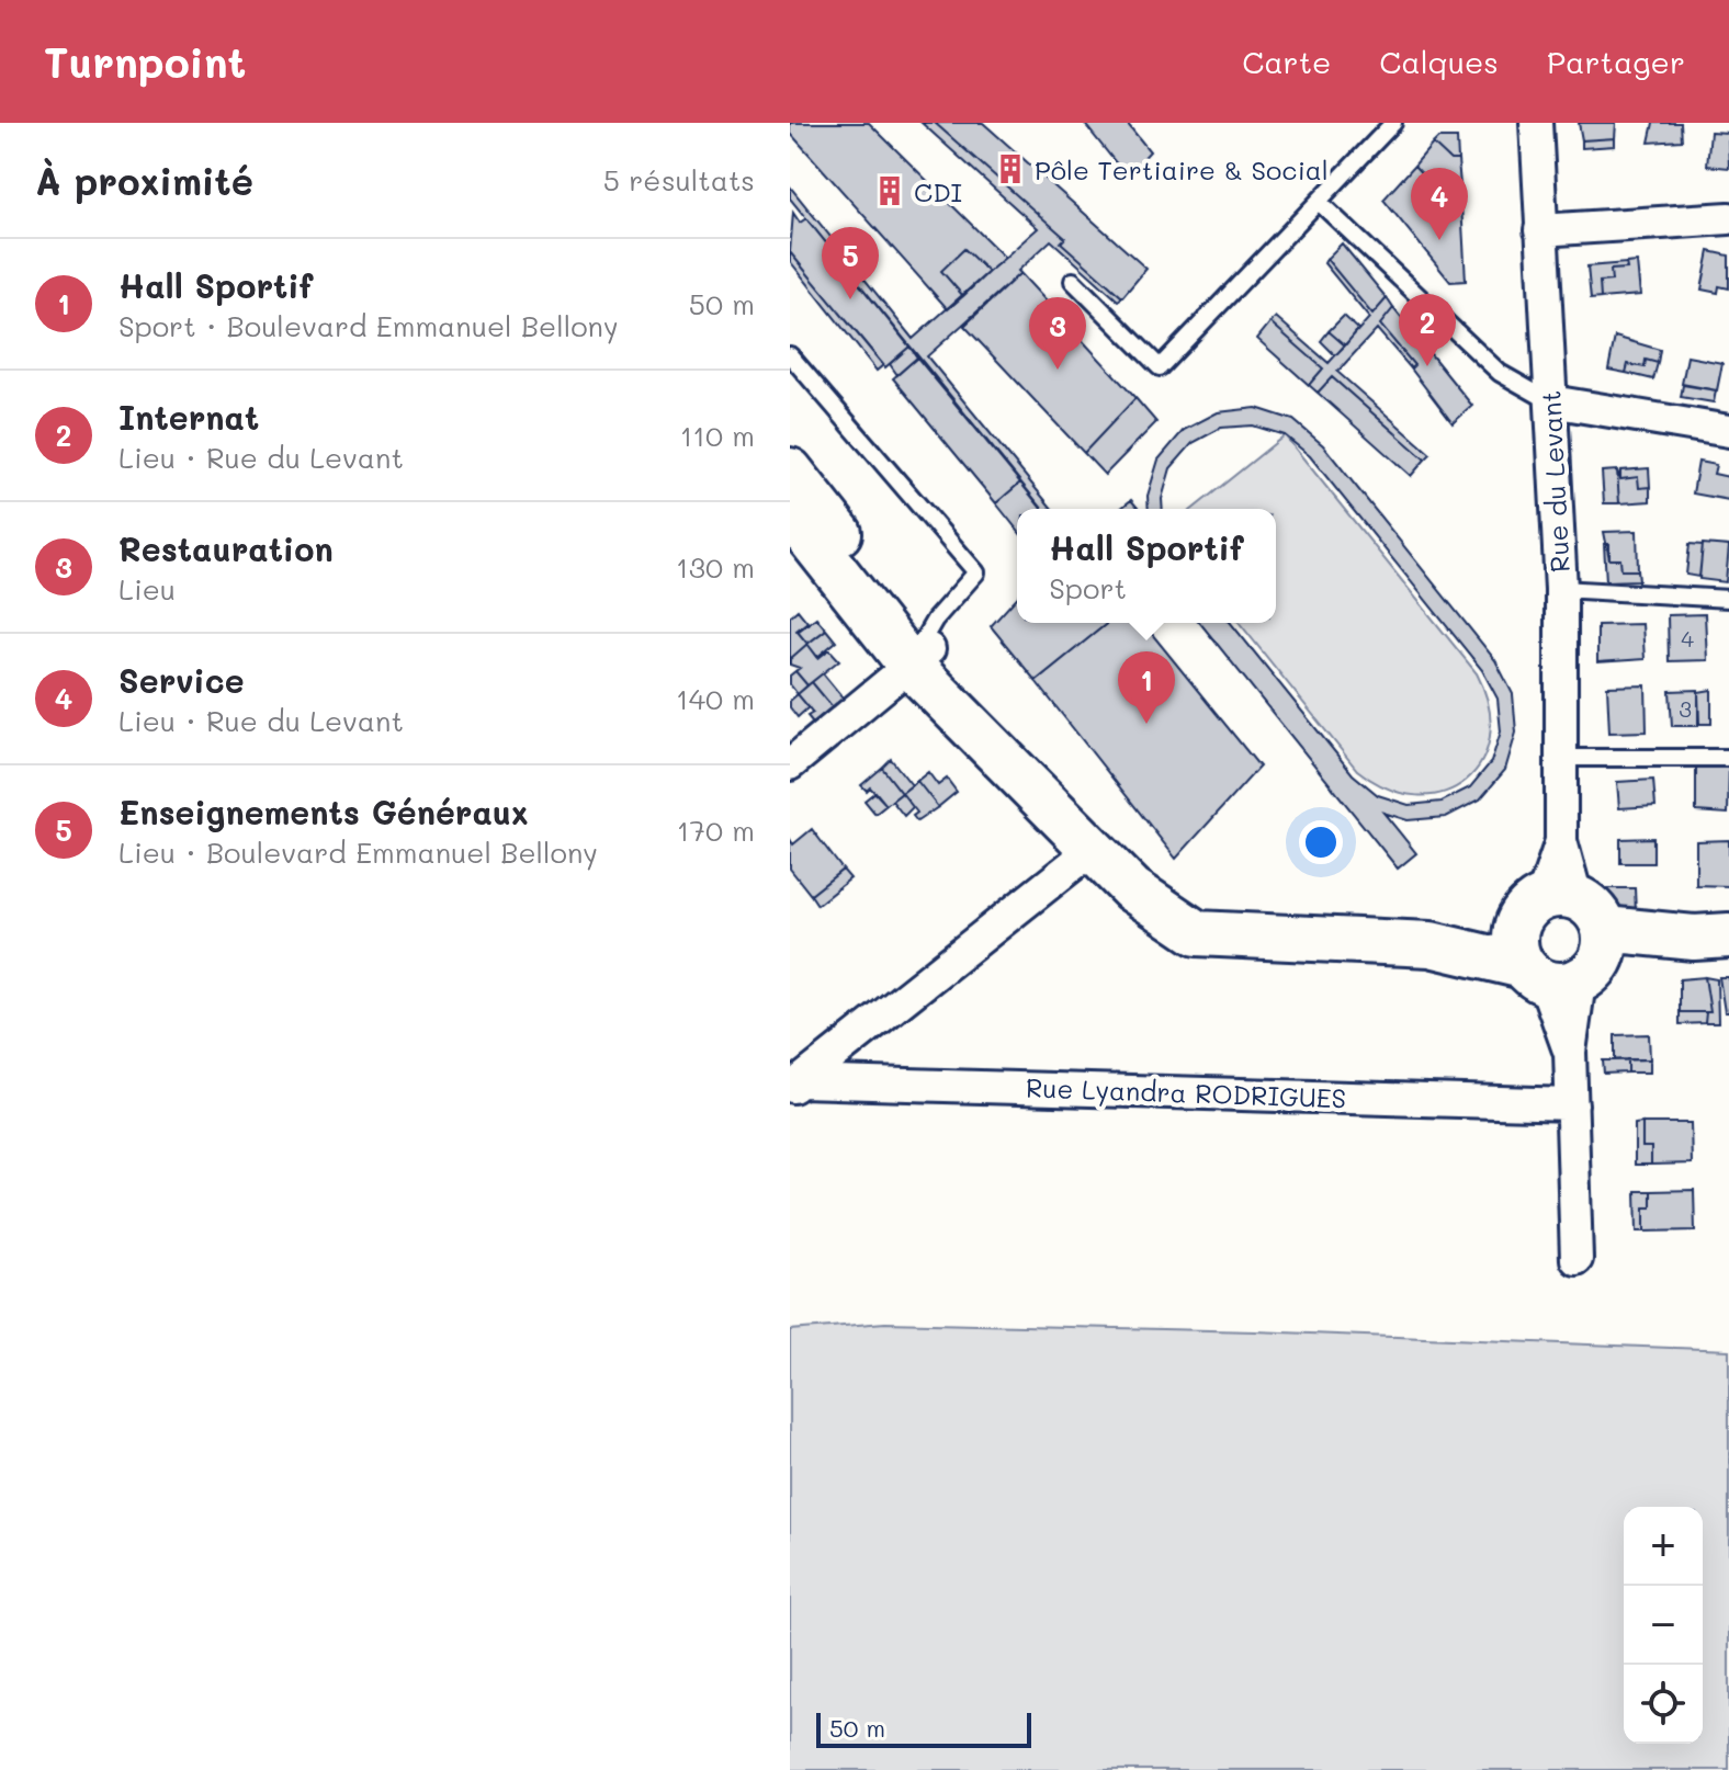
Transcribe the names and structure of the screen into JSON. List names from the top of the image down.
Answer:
{
  "streets": {
    "street": ["Rue du Levant", "Rue Lyandra RODRIGUES"]
  },
  "crossings": [
    ["Rue du Levant", "Rue Lyandra RODRIGUES"]
  ],
  "places": {
    "building": ["Pôle Tertiaire & Social", "CDI"]
  },
  "house_numbers": ["4", "3"],
  "scale_bar": "50 m",
  "page": {
    "header": "Turnpoint",
    "nav": ["Carte", "Calques", "Partager"],
    "heading": ["À proximité", "5 résultats"],
    "pins": [
      "4",
      "5",
      "2",
      "3",
      "1"
    ],
    "list": [
      {
        "mark": "1",
        "name": "Hall Sportif",
        "note": "Sport · Boulevard Emmanuel Bellony",
        "value": "50 m"
      },
      {
        "mark": "2",
        "name": "Internat",
        "note": "Lieu · Rue du Levant",
        "value": "110 m"
      },
      {
        "mark": "3",
        "name": "Restauration",
        "note": "Lieu",
        "value": "130 m"
      },
      {
        "mark": "4",
        "name": "Service",
        "note": "Lieu · Rue du Levant",
        "value": "140 m"
      },
      {
        "mark": "5",
        "name": "Enseignements Généraux",
        "note": "Lieu · Boulevard Emmanuel Bellony",
        "value": "170 m"
      }
    ],
    "popup": ["Hall Sportif", "Sport"],
    "map_buttons": ["+", "−"],
    "scale": "50 m"
  }
}
